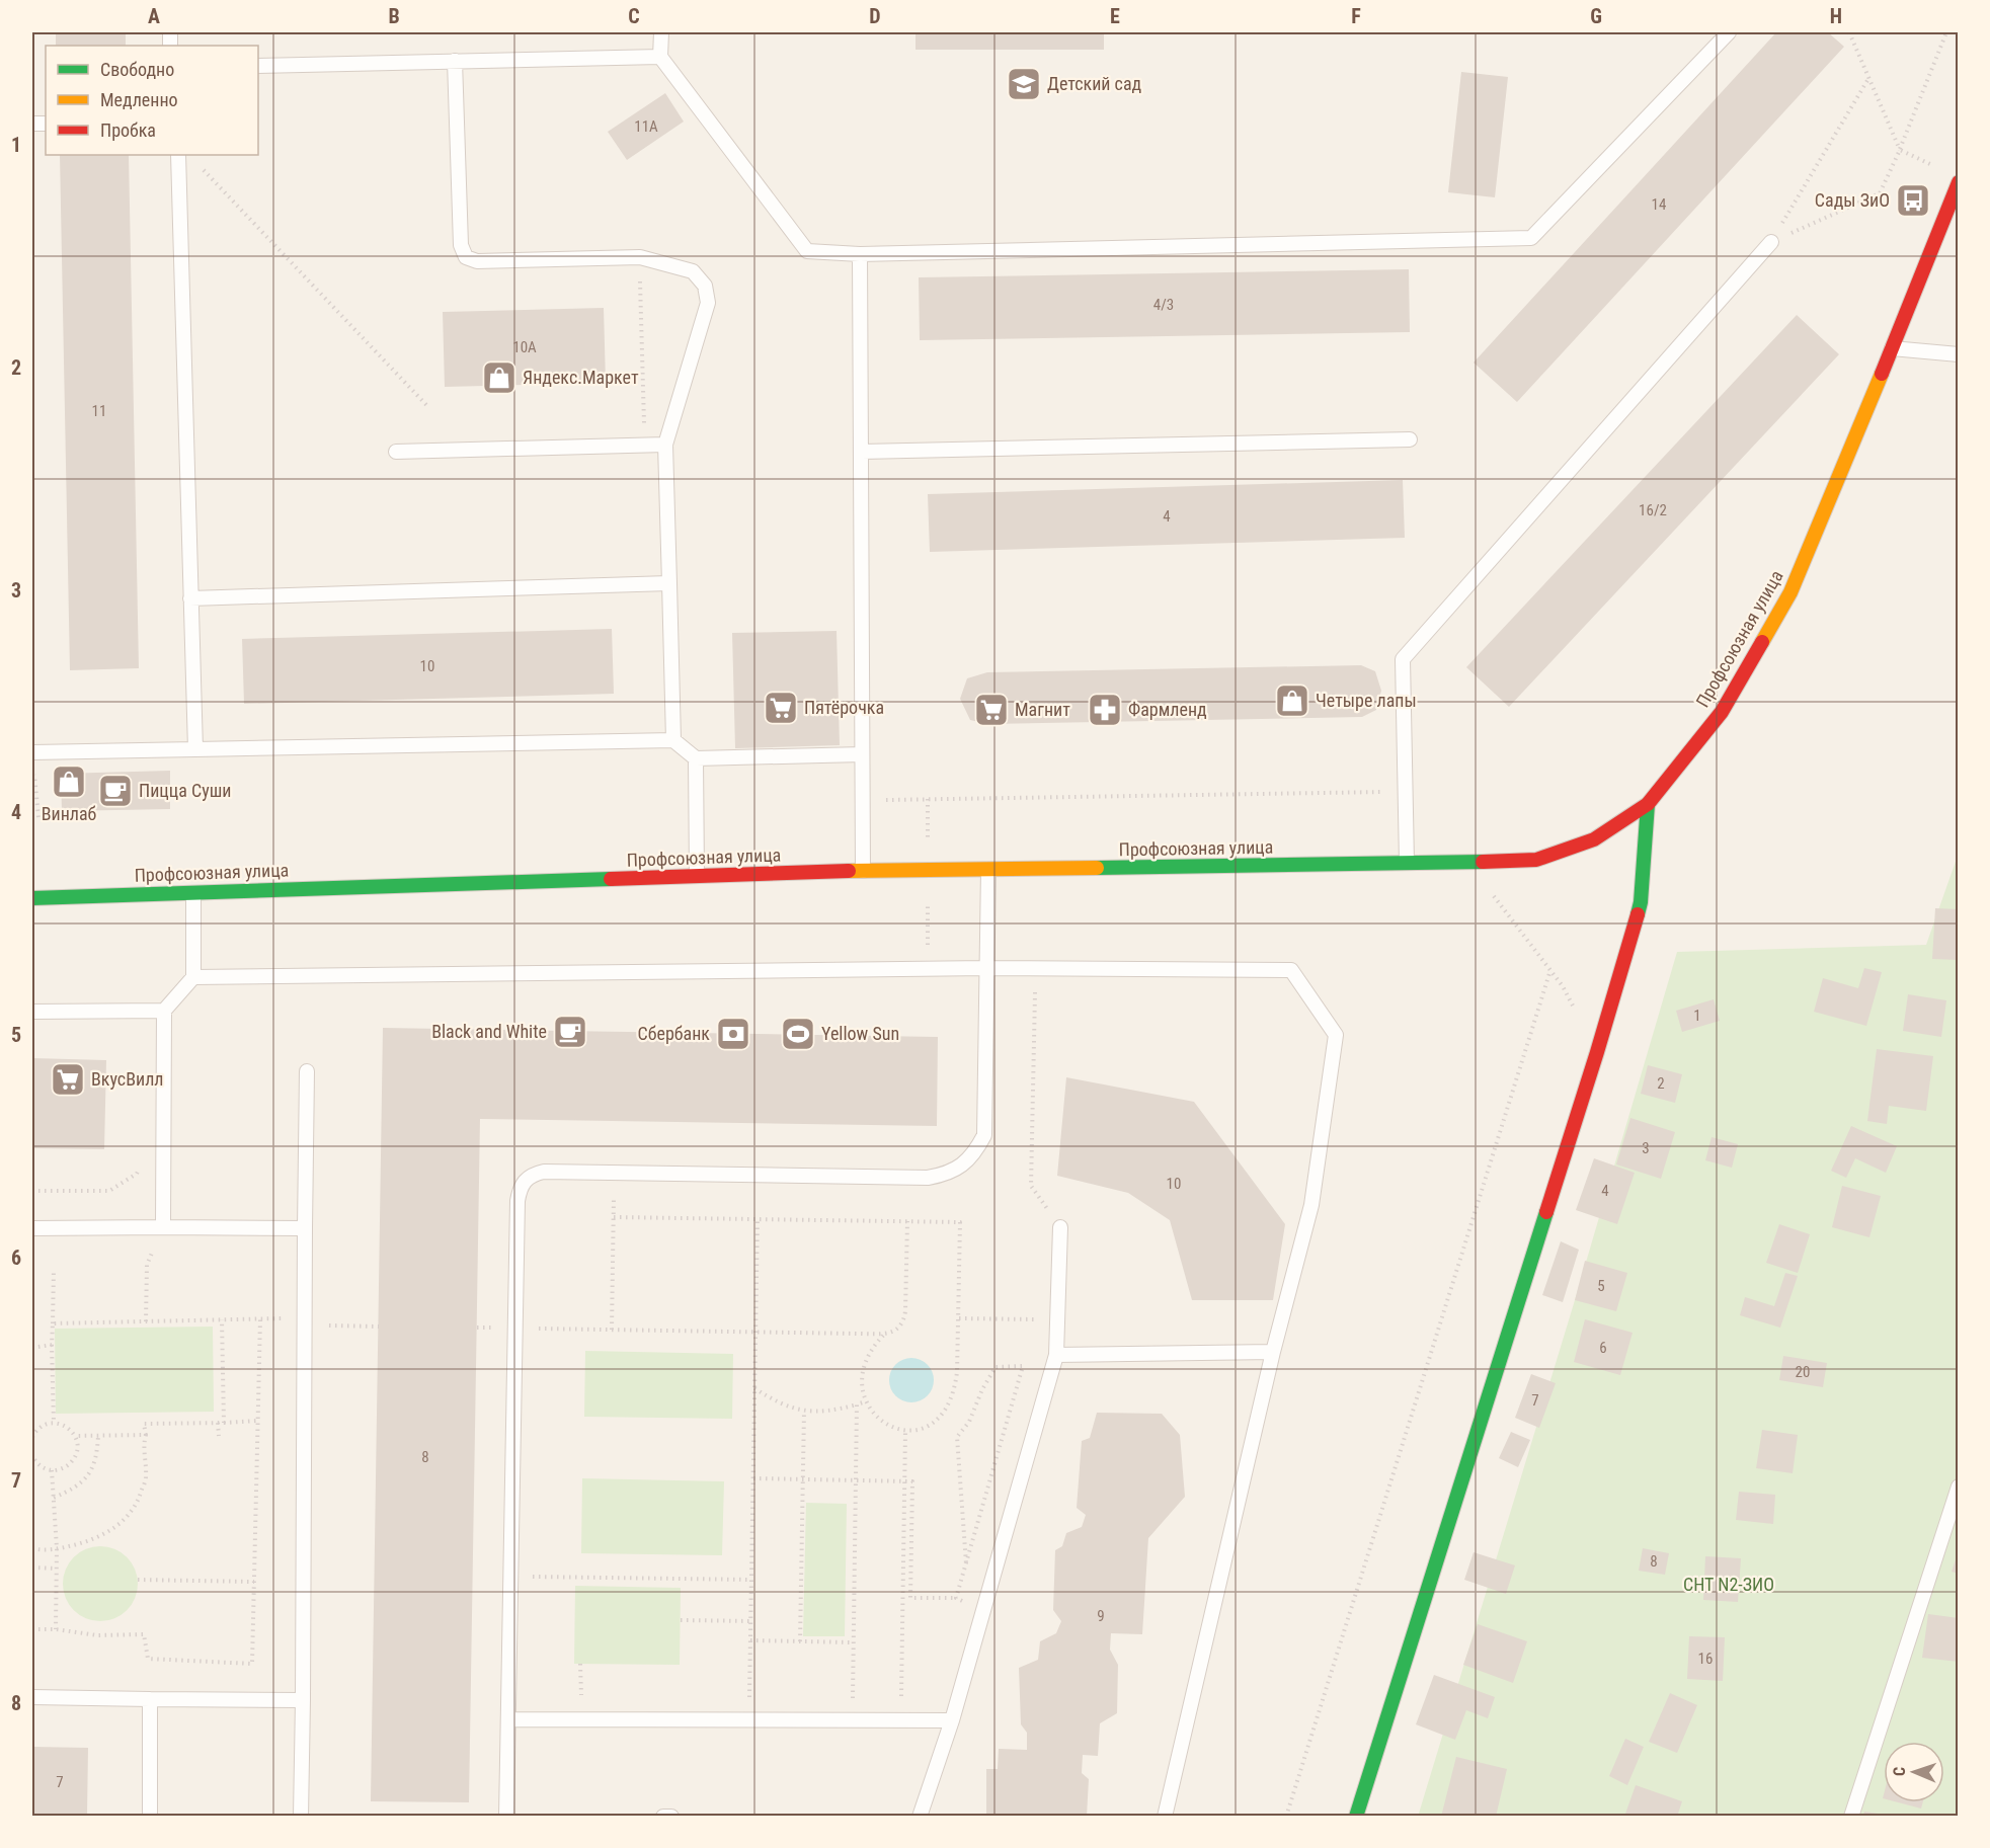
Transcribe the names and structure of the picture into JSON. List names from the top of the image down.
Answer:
{
  "streets": {
    "main road": ["Профсоюзная улица"]
  },
  "parks": ["СНТ N2-ЗИО"],
  "places": {
    "school or university": ["Детский сад"],
    "bus stop": ["Сады ЗиО"],
    "shop": ["Яндекс.Маркет", "Четыре лапы", "Винлаб"],
    "supermarket": ["Пятёрочка", "Магнит", "ВкусВилл"],
    "pharmacy": ["Фармленд"],
    "cafe": ["Пицца Суши", "Black and White"],
    "bank": ["Сбербанк"],
    "sports": ["Yellow Sun"]
  },
  "house_numbers": [
    "11А",
    "14",
    "4/3",
    "10А",
    "11",
    "16/2",
    "4",
    "10",
    "1",
    "2",
    "3",
    "10",
    "4",
    "5",
    "6",
    "20",
    "7",
    "8",
    "8",
    "9",
    "16",
    "7"
  ],
  "legend": ["Свободно", "Медленно", "Пробка"],
  "north": "left",
  "grid": {
    "columns": [
      "A",
      "B",
      "C",
      "D",
      "E",
      "F",
      "G",
      "H"
    ],
    "rows": [
      "1",
      "2",
      "3",
      "4",
      "5",
      "6",
      "7",
      "8"
    ]
  }
}
